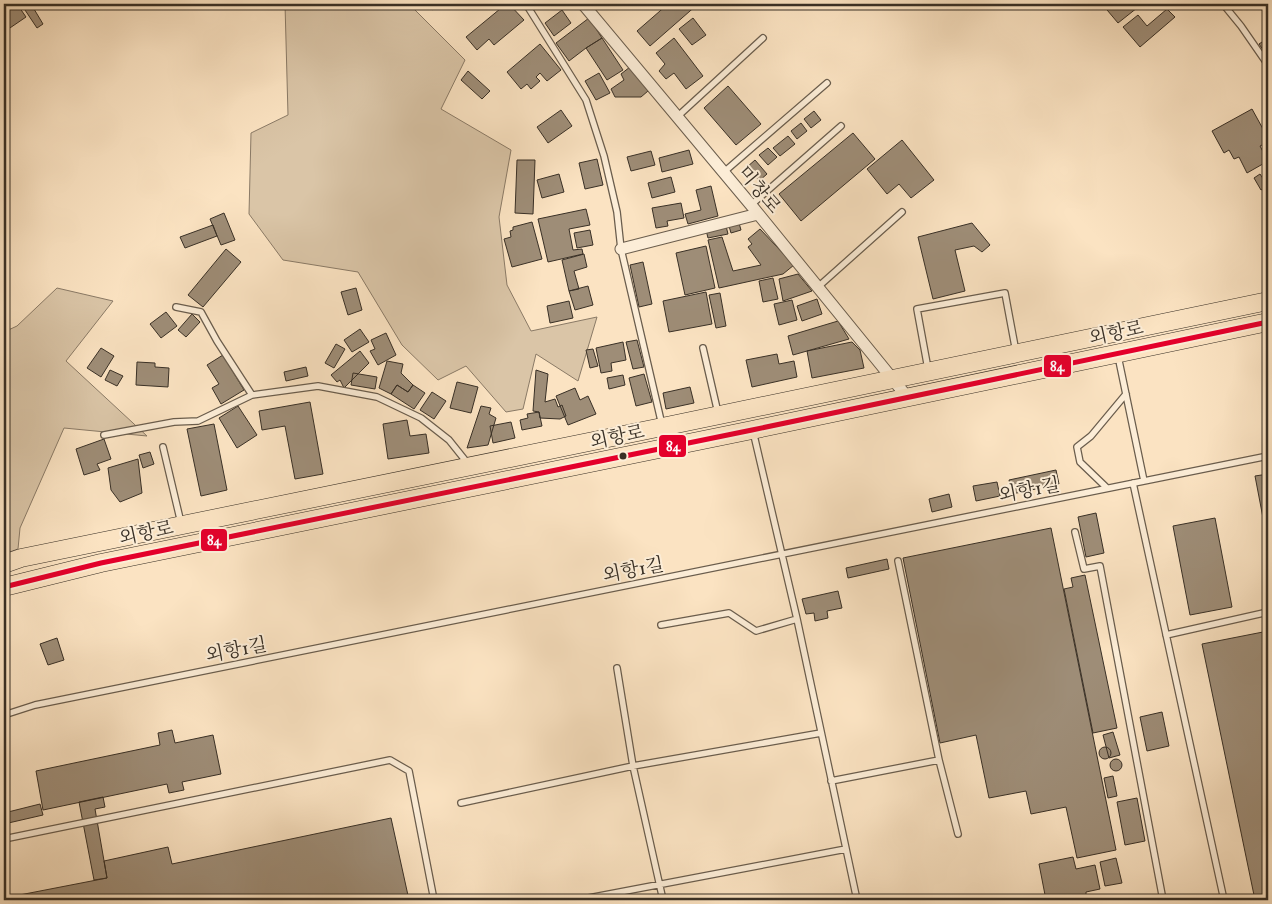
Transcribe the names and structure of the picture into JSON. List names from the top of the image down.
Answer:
{
  "streets": {
    "main road": ["외항로"],
    "street": ["미창로"],
    "lane": ["외항1길"]
  },
  "crossings": [
    ["미창로", "외항로"]
  ],
  "lines": ["transit line 84"]
}
